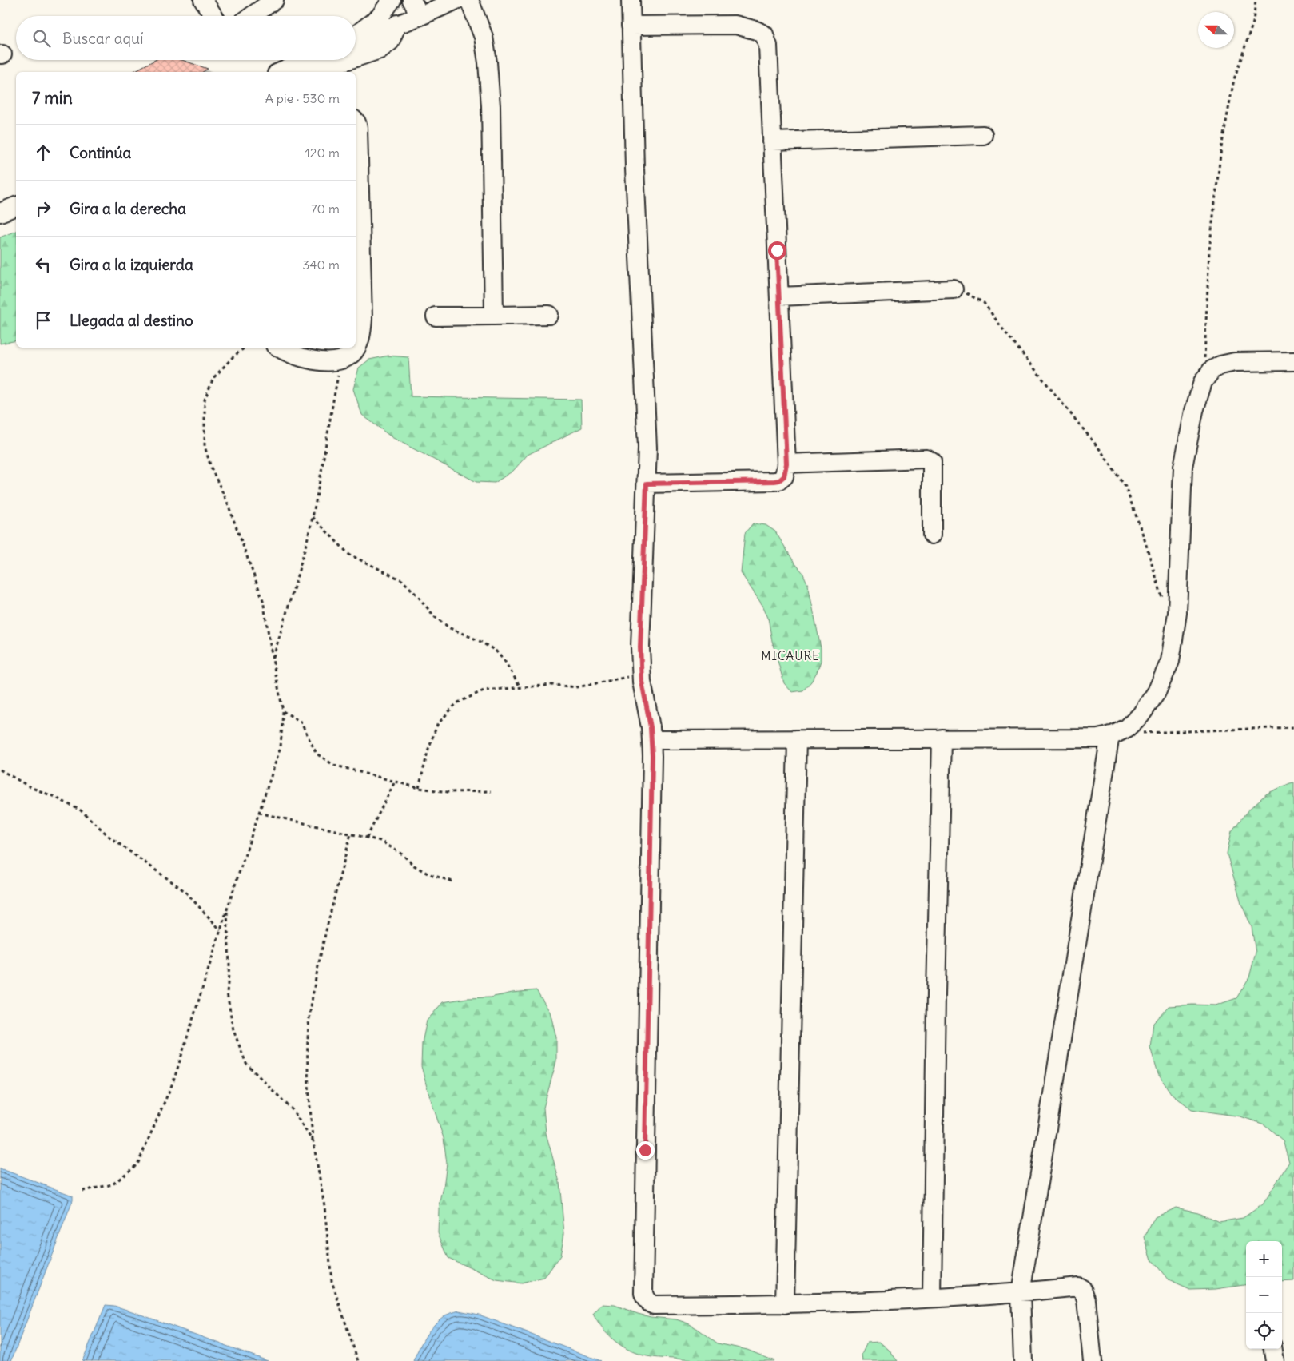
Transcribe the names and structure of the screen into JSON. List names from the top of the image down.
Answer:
{
  "districts": ["MICAURE"],
  "north": "left",
  "page": {
    "search": "Buscar aquí",
    "heading": ["7 min", "A pie · 530 m"],
    "list": [
      ["Continúa", "120 m"],
      ["Gira a la derecha", "70 m"],
      ["Gira a la izquierda", "340 m"],
      "Llegada al destino"
    ],
    "map_buttons": ["+", "−"]
  }
}
